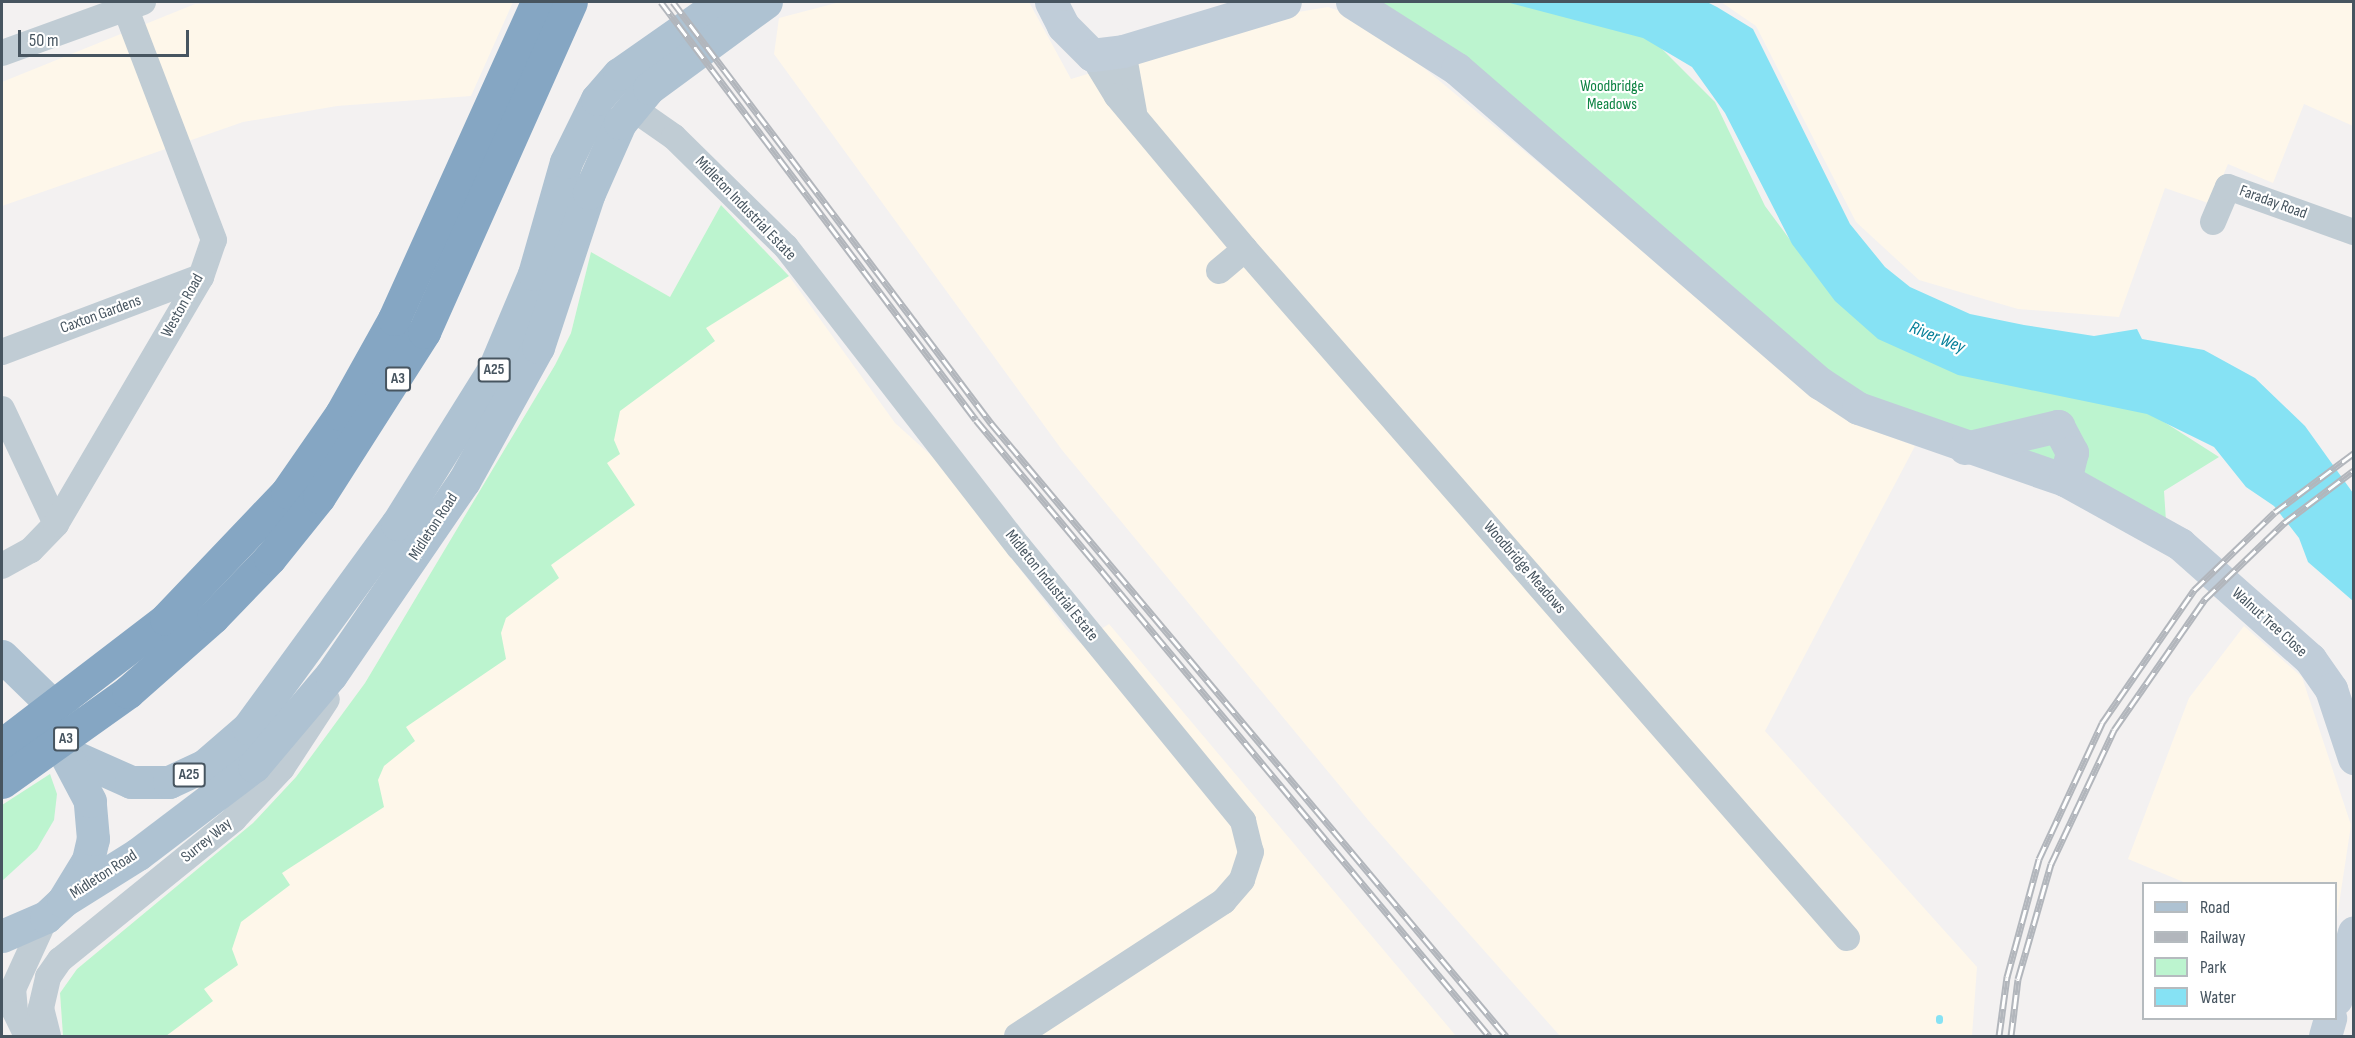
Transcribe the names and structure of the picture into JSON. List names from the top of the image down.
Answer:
{
  "streets": {
    "highway": ["A3"],
    "main road": ["A25", "Midleton Road"],
    "street": [
      "Faraday Road",
      "Midleton Industrial Estate",
      "Weston Road",
      "Caxton Gardens",
      "Woodbridge Meadows",
      "Walnut Tree Close",
      "Surrey Way"
    ]
  },
  "crossings": [
    ["Midleton Industrial Estate", "Midleton Road"],
    ["Weston Road", "Caxton Gardens"],
    ["A25", "Midleton Road"],
    ["Midleton Road", "Surrey Way"]
  ],
  "water": ["River Wey"],
  "parks": ["Woodbridge Meadows"],
  "legend": [
    "Road",
    "Railway",
    "Park",
    "Water"
  ],
  "scale_bar": "50 m"
}
